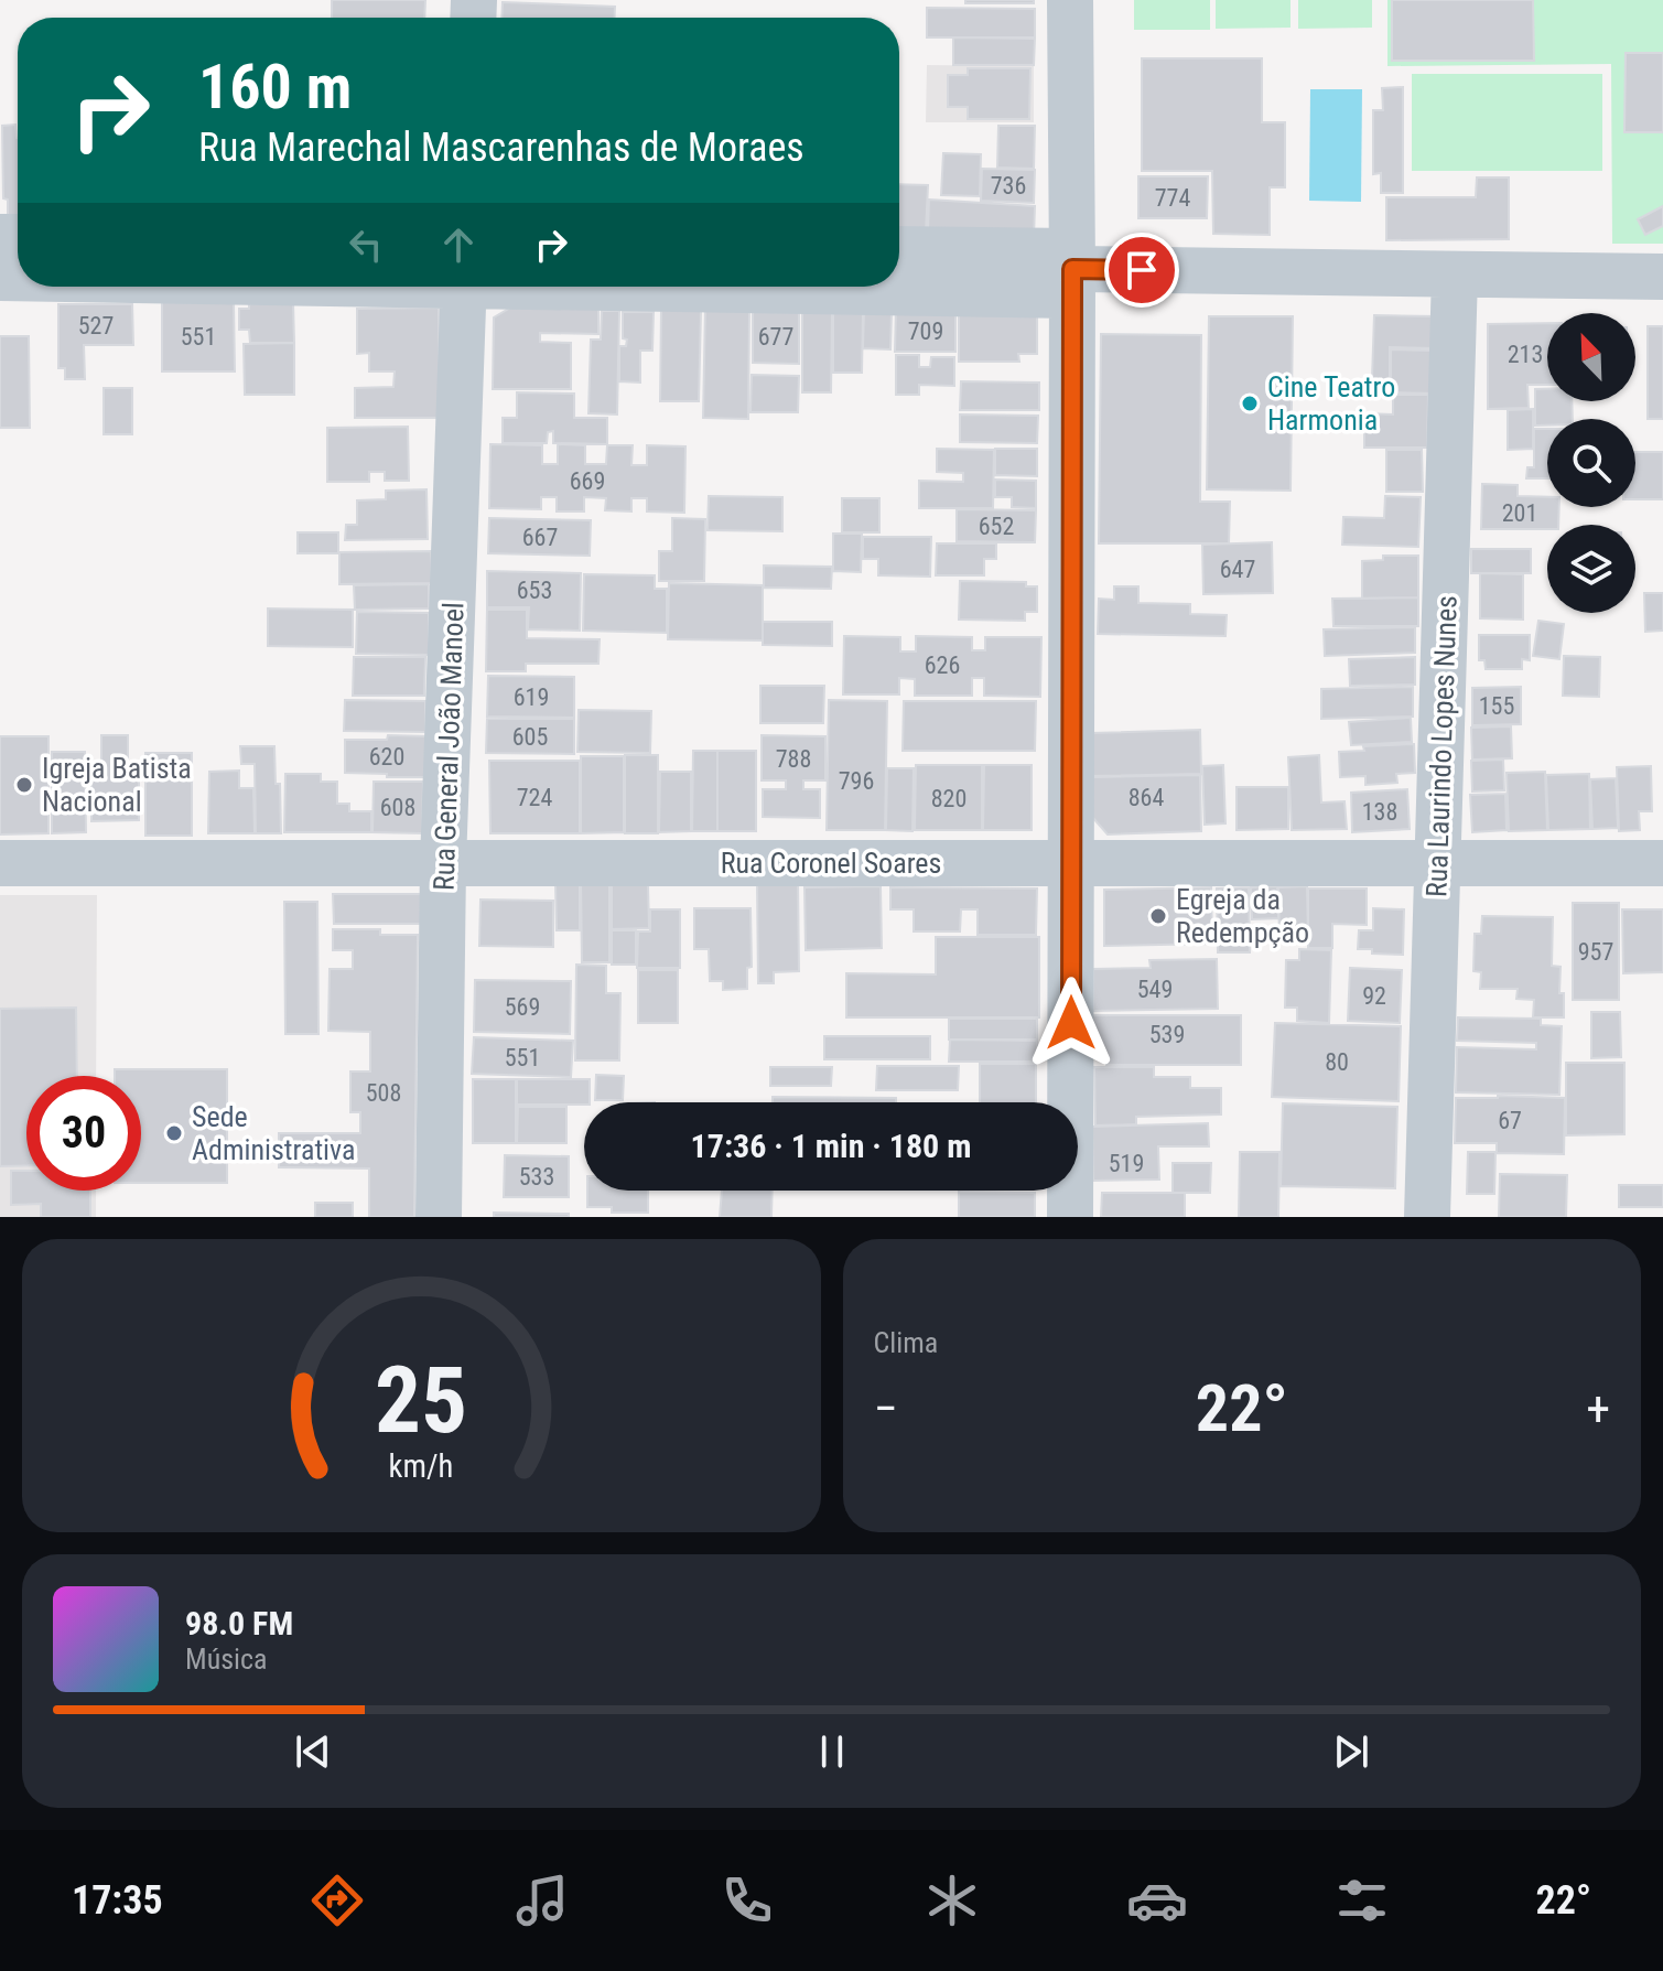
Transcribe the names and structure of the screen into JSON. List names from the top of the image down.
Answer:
{
  "streets": {
    "street": ["Rua General João Manoel", "Rua Laurindo Lopes Nunes", "Rua Coronel Soares"]
  },
  "crossings": [
    ["Rua General João Manoel", "Rua Coronel Soares"],
    ["Rua Laurindo Lopes Nunes", "Rua Coronel Soares"]
  ],
  "places": [
    "Cine Teatro Harmonia",
    "Igreja Batista Nacional",
    "Egreja da Redempção",
    "Sede Administrativa"
  ],
  "house_numbers": [
    "736",
    "774",
    "527",
    "709",
    "551",
    "677",
    "213",
    "669",
    "201",
    "652",
    "667",
    "647",
    "653",
    "626",
    "619",
    "155",
    "605",
    "620",
    "788",
    "796",
    "724",
    "864",
    "820",
    "608",
    "138",
    "957",
    "549",
    "92",
    "569",
    "539",
    "551",
    "80",
    "508",
    "67",
    "519",
    "533"
  ],
  "north": "top left",
  "page": {
    "turn": ["160 m", "Rua Marechal Mascarenhas de Moraes"],
    "limit": "30",
    "trip": "17:36 · 1 min · 180 m",
    "tile": "Clima",
    "heat": ["−", "22°", "+"],
    "song": ["98.0 FM", "Música"],
    "tabs": ["17:35", "22°"],
    "gauge": ["25", "km/h"]
  }
}
